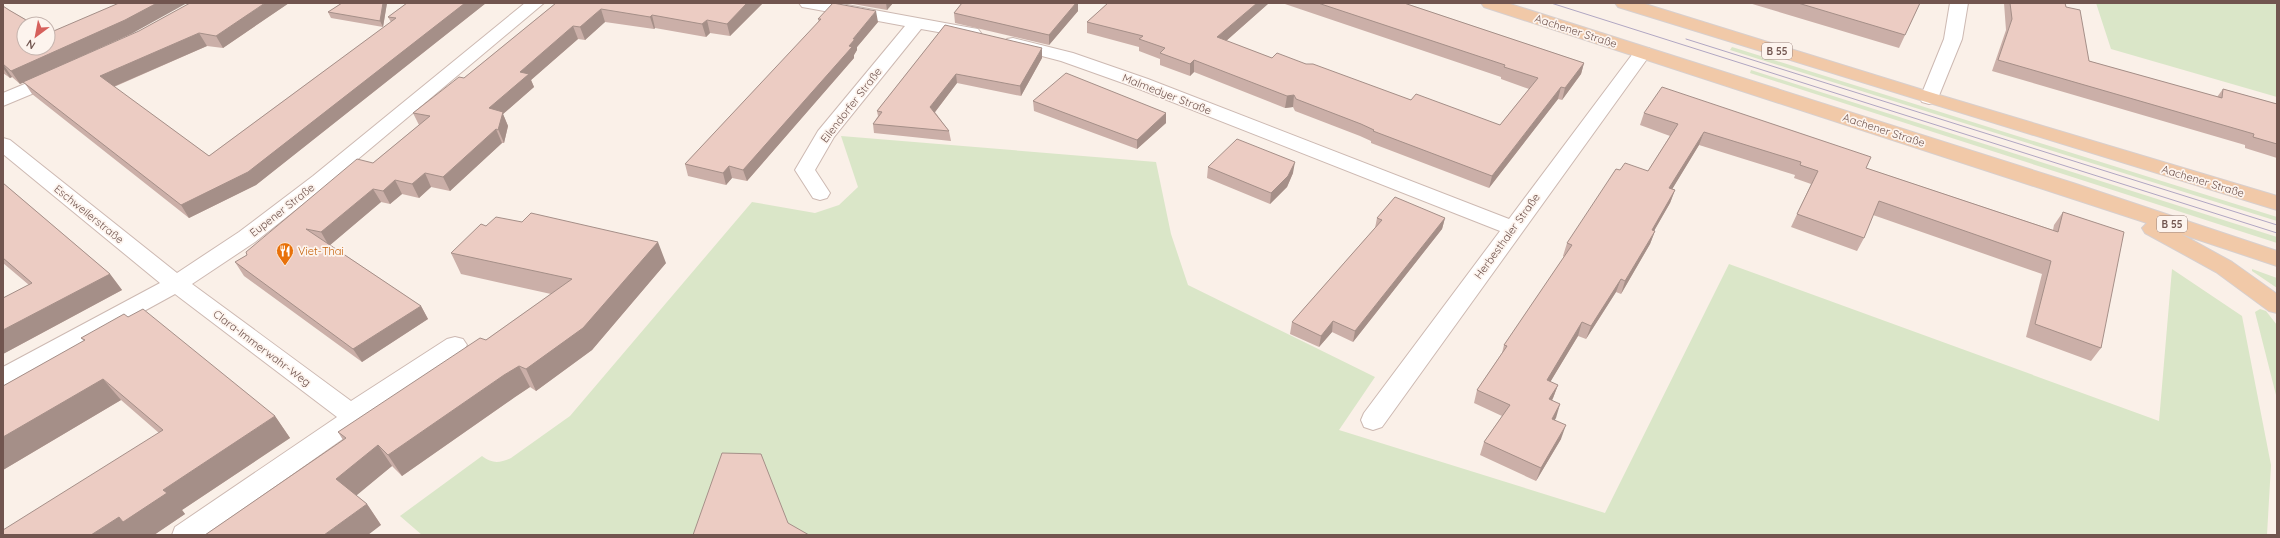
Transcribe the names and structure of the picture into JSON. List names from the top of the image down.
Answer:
{
  "streets": {
    "main road": ["Aachener Straße", "B 55"],
    "street": [
      "Malmedyer Straße",
      "Eilendorfer Straße",
      "Eupener Straße",
      "Eschweilerstraße",
      "Herbesthaler Straße",
      "Clara-Immerwahr-Weg"
    ]
  },
  "crossings": [
    ["Aachener Straße", "Herbesthaler Straße"],
    ["Malmedyer Straße", "Eilendorfer Straße"],
    ["Malmedyer Straße", "Herbesthaler Straße"],
    ["Eupener Straße", "Eschweilerstraße"],
    ["Eupener Straße", "Clara-Immerwahr-Weg"],
    ["Eschweilerstraße", "Clara-Immerwahr-Weg"]
  ],
  "places": {
    "restaurant": ["Viet-Thai"]
  },
  "north": "bottom left"
}
